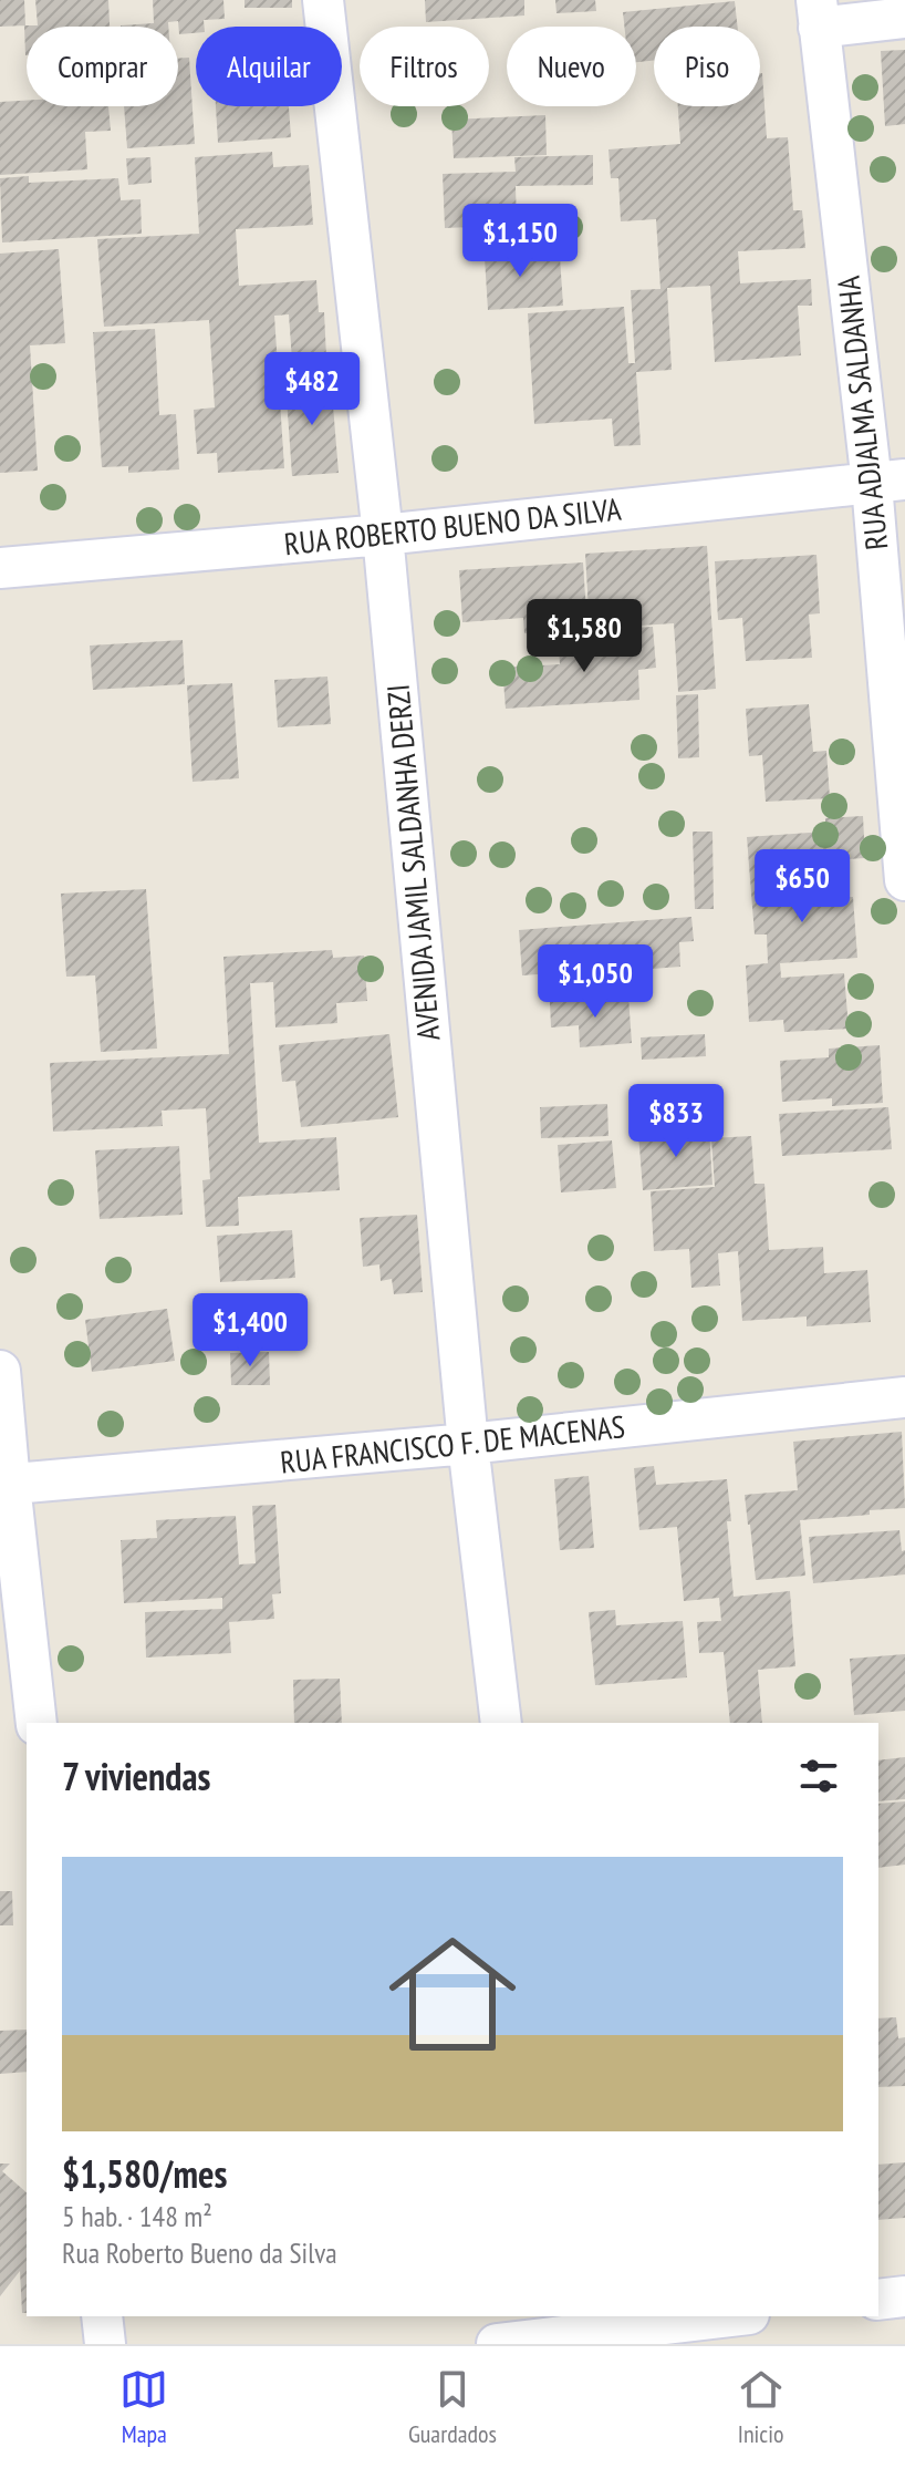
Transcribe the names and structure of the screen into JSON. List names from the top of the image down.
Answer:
{
  "streets": {
    "street": [
      "RUA ADJALMA SALDANHA",
      "RUA ROBERTO BUENO DA SILVA",
      "AVENIDA JAMIL SALDANHA DERZI",
      "RUA FRANCISCO F. DE MACENAS"
    ]
  },
  "crossings": [
    ["RUA ADJALMA SALDANHA", "RUA ROBERTO BUENO DA SILVA"],
    ["RUA ROBERTO BUENO DA SILVA", "AVENIDA JAMIL SALDANHA DERZI"],
    ["AVENIDA JAMIL SALDANHA DERZI", "RUA FRANCISCO F. DE MACENAS"]
  ],
  "page": {
    "chip": [
      "Comprar",
      "Alquilar",
      "Filtros",
      "Nuevo",
      "Piso"
    ],
    "price": [
      "$1,150",
      "$482",
      "$1,580",
      "$650",
      "$1,050",
      "$833",
      "$1,400"
    ],
    "heading": "7 viviendas",
    "list": [
      {
        "name": "$1,580/mes",
        "note": "5 hab. · 148 m² · Rua Roberto Bueno da Silva"
      }
    ],
    "tabs": ["Mapa", "Guardados", "Inicio"]
  }
}
